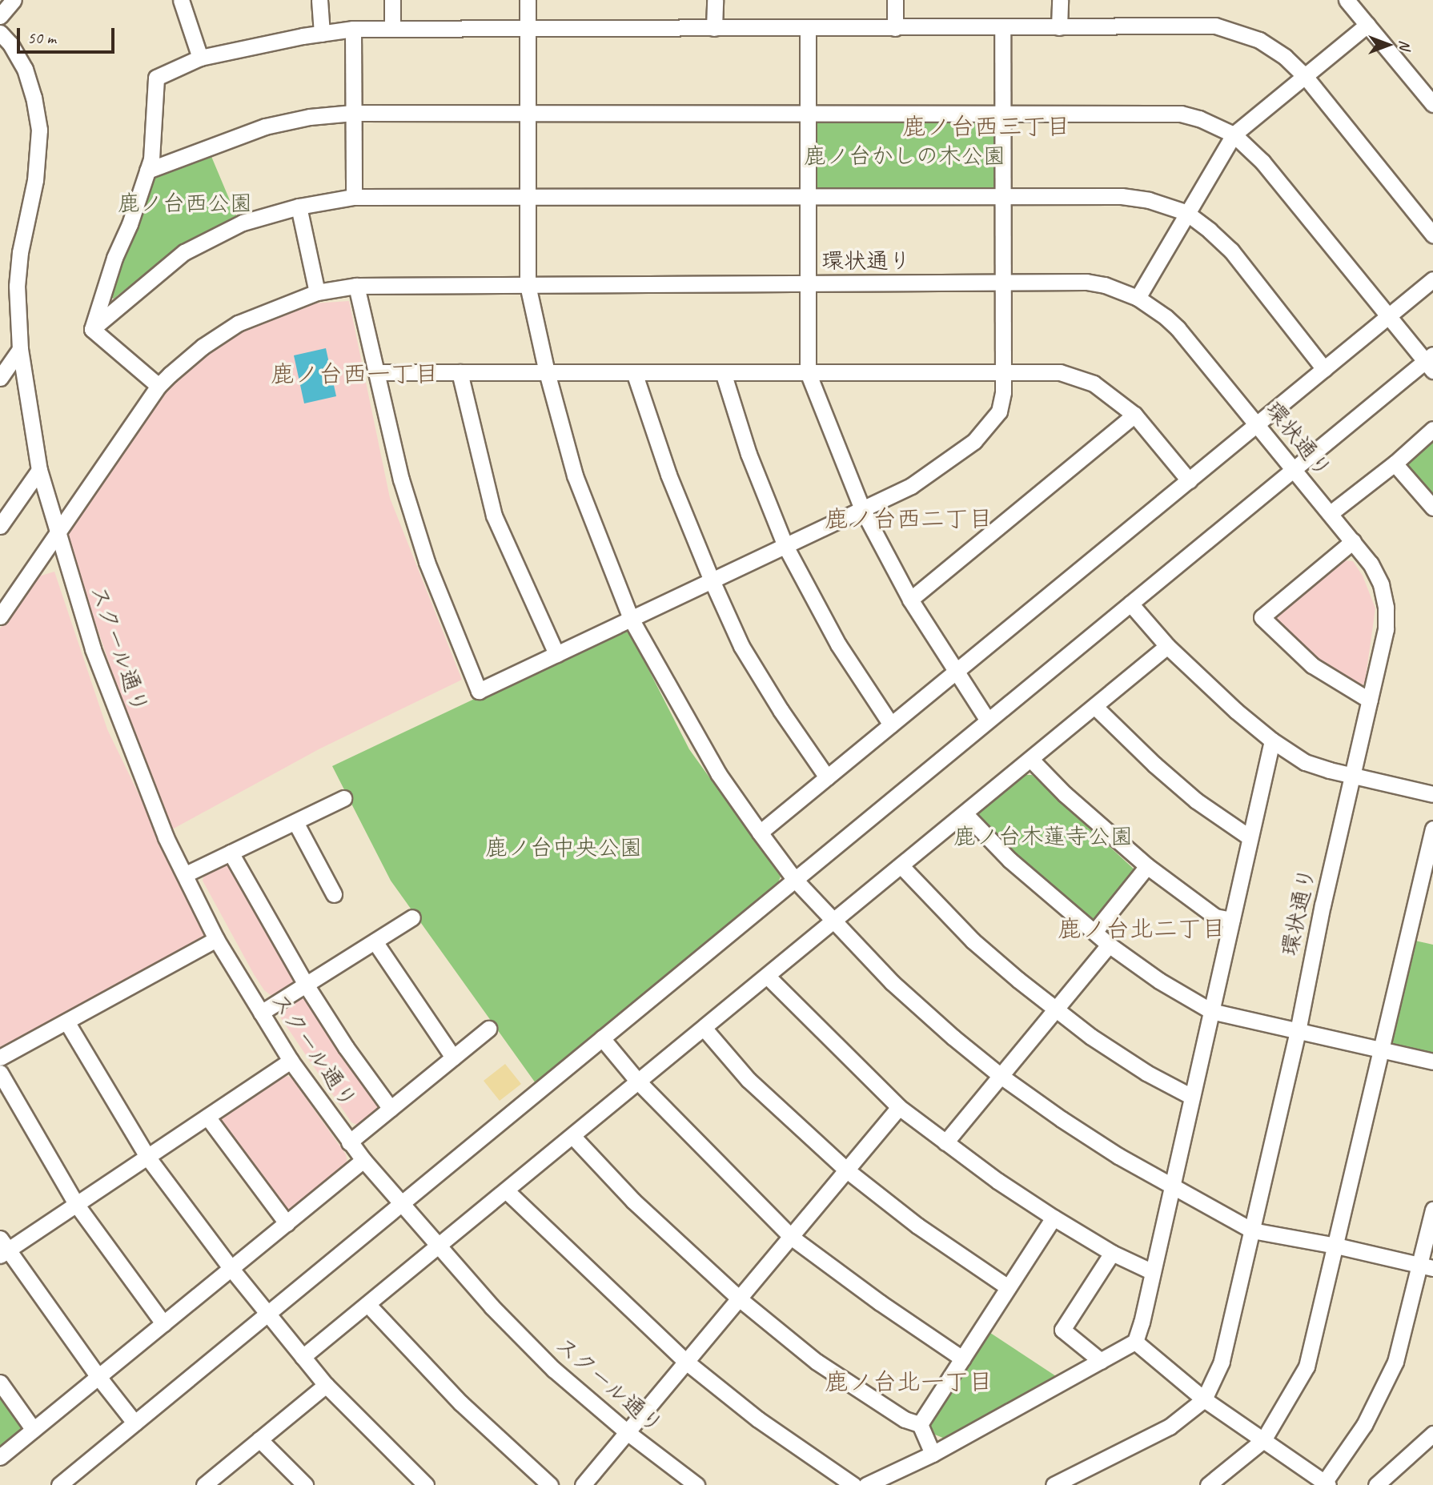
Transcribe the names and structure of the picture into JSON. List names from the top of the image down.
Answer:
{
  "streets": {
    "street": ["環状通り", "スクール通り"]
  },
  "crossings": [
    ["環状通り", "スクール通り"]
  ],
  "districts": [
    "鹿ノ台西三丁目",
    "鹿ノ台西一丁目",
    "鹿ノ台西二丁目",
    "鹿ノ台北二丁目",
    "鹿ノ台北一丁目"
  ],
  "parks": [
    "鹿ノ台かしの木公園",
    "鹿ノ台西公園",
    "鹿ノ台木蓮寺公園",
    "鹿ノ台中央公園"
  ],
  "scale_bar": "50 m",
  "north": "right"
}
